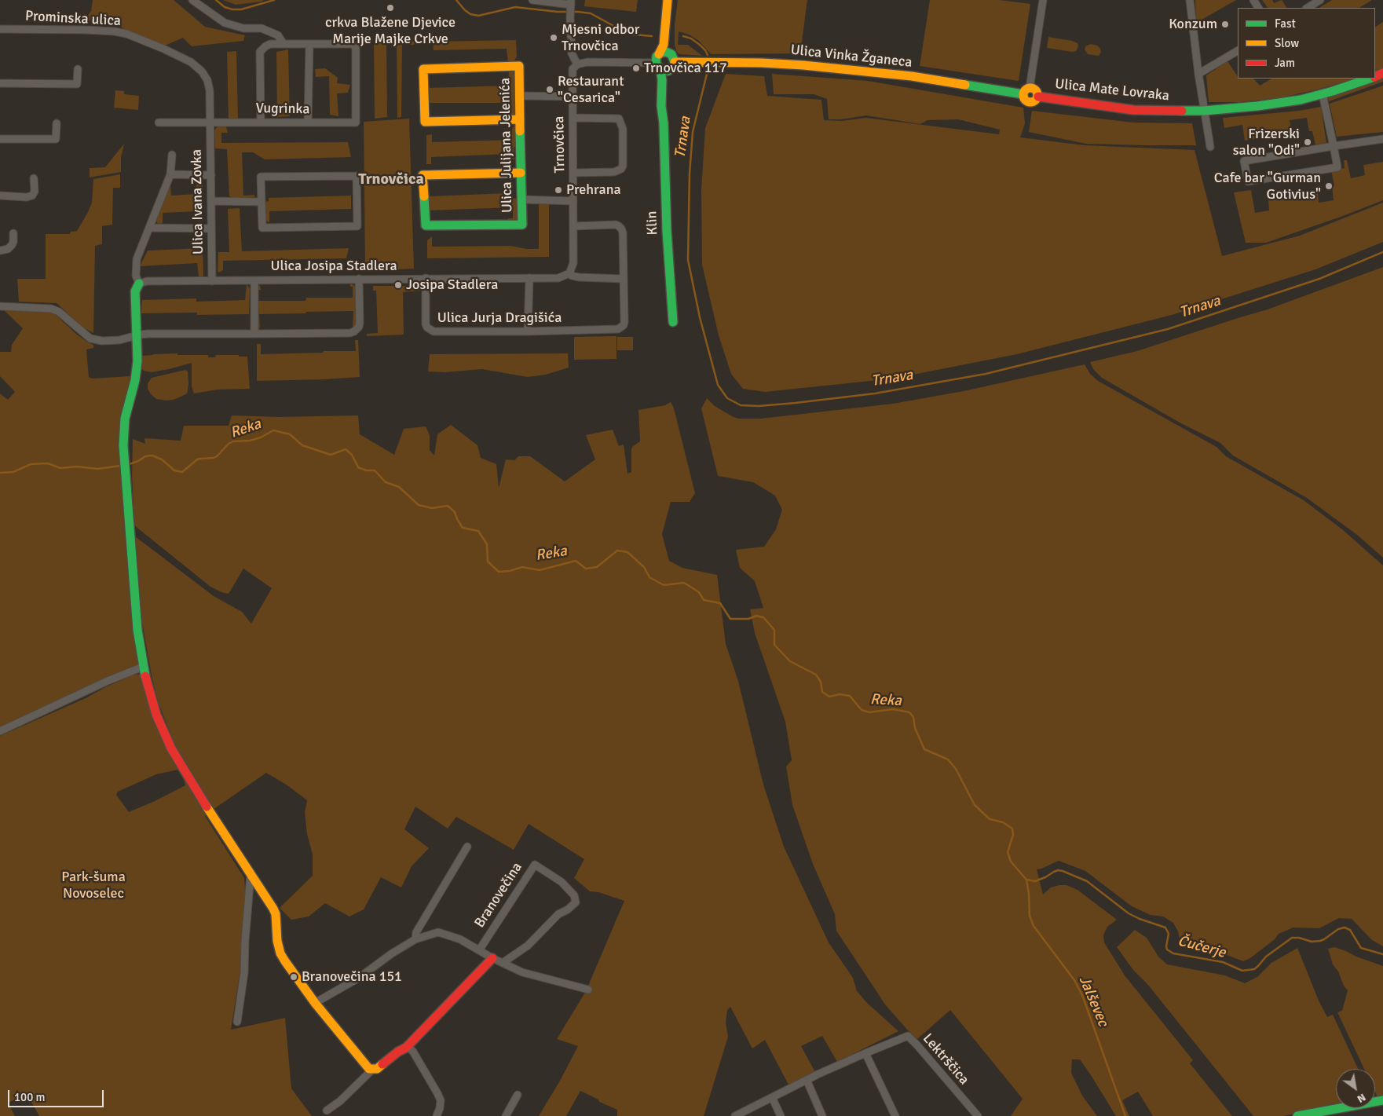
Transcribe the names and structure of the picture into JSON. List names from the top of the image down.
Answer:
{
  "streets": {
    "street": [
      "Prominska ulica",
      "Ulica Vinka Žganeca",
      "Ulica Mate Lovraka",
      "Vugrinka",
      "Trnovčica",
      "Ulica Julijana Jelenića",
      "Ulica Ivana Zovka",
      "Klin",
      "Ulica Josipa Stadlera",
      "Ulica Jurja Dragišića",
      "Branovečina",
      "Lektrščica"
    ]
  },
  "crossings": [
    ["Prominska ulica", "Ulica Ivana Zovka"],
    ["Ulica Vinka Žganeca", "Ulica Mate Lovraka"],
    ["Ulica Vinka Žganeca", "Klin"],
    ["Vugrinka", "Ulica Ivana Zovka"],
    ["Trnovčica", "Ulica Josipa Stadlera"],
    ["Ulica Ivana Zovka", "Ulica Josipa Stadlera"],
    ["Ulica Josipa Stadlera", "Ulica Jurja Dragišića"]
  ],
  "districts": ["Trnovčica"],
  "water": [
    "Trnava",
    "Reka",
    "Čučerje",
    "Jalševec"
  ],
  "parks": ["Park-šuma Novoselec"],
  "places": [
    "crkva Blažene Djevice Marije Majke Crkve",
    "Konzum",
    "Mjesni odbor Trnovčica",
    "Trnovčica 117",
    "Restaurant \"Cesarica\"",
    "Frizerski salon \"Odi\"",
    "Cafe bar \"Gurman Gotivius\"",
    "Prehrana",
    "Josipa Stadlera",
    "Branovečina 151"
  ],
  "legend": ["Fast", "Slow", "Jam"],
  "scale_bar": "100 m",
  "north": "bottom right"
}
